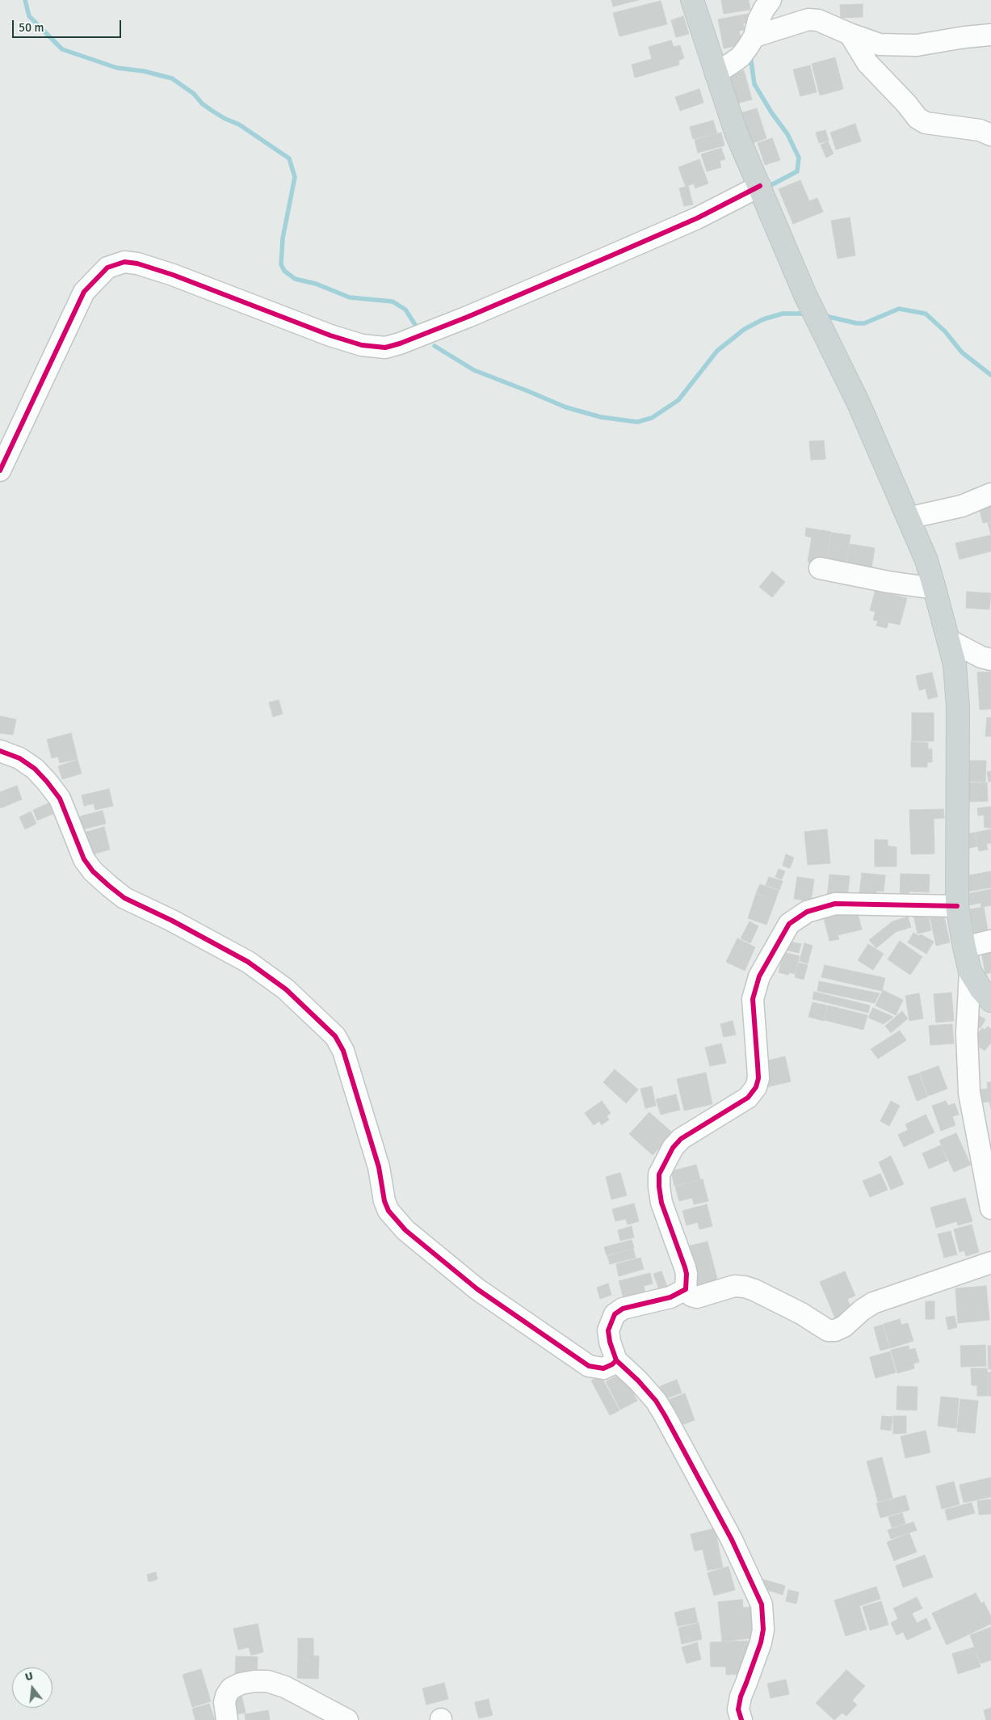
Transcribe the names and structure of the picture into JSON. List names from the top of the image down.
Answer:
{
  "scale_bar": "50 m",
  "north": "top"
}
